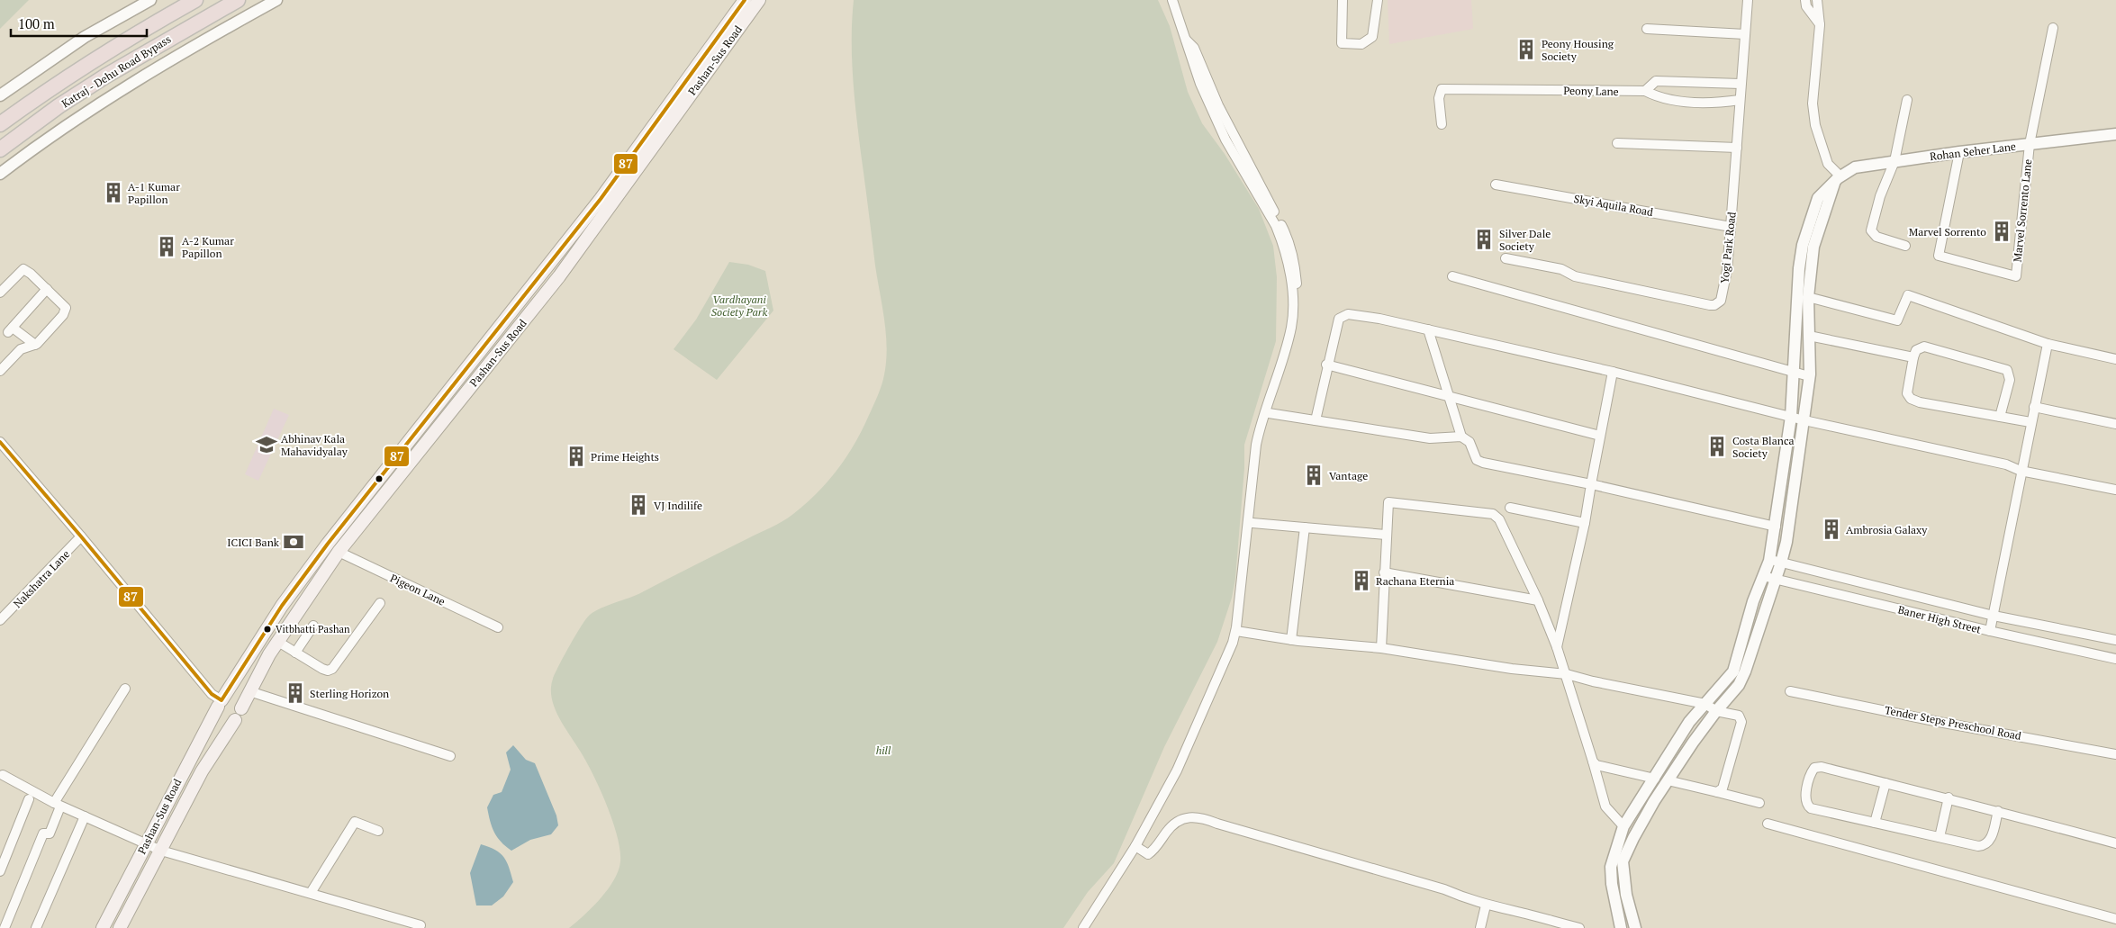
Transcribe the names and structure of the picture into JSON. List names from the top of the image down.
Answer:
{
  "streets": {
    "highway": ["Katraj - Dehu Road Bypass"],
    "main road": ["Pashan-Sus Road"],
    "street": [
      "Peony Lane",
      "Rohan Seher Lane",
      "Skyi Aquila Road",
      "Marvel Sorrento Lane",
      "Yogi Park Road",
      "Nakshatra Lane",
      "Pigeon Lane",
      "Baner High Street",
      "Tender Steps Preschool Road"
    ]
  },
  "crossings": [
    ["Pashan-Sus Road", "Pigeon Lane"],
    ["Peony Lane", "Yogi Park Road"],
    ["Rohan Seher Lane", "Marvel Sorrento Lane"],
    ["Rohan Seher Lane", "Baner High Street"],
    ["Skyi Aquila Road", "Yogi Park Road"]
  ],
  "parks": ["Vardhayani Society Park", "hill"],
  "places": {
    "building": [
      "Peony Housing Society",
      "A-1 Kumar Papillon",
      "Marvel Sorrento",
      "Silver Dale Society",
      "A-2 Kumar Papillon",
      "Costa Blanca Society",
      "Prime Heights",
      "Vantage",
      "VJ Indilife",
      "Ambrosia Galaxy",
      "Rachana Eternia",
      "Sterling Horizon"
    ],
    "school or university": ["Abhinav Kala Mahavidyalay"],
    "bank": ["ICICI Bank"],
    "other": ["Vitbhatti Pashan"]
  },
  "lines": ["transit line 87"],
  "scale_bar": "100 m"
}
